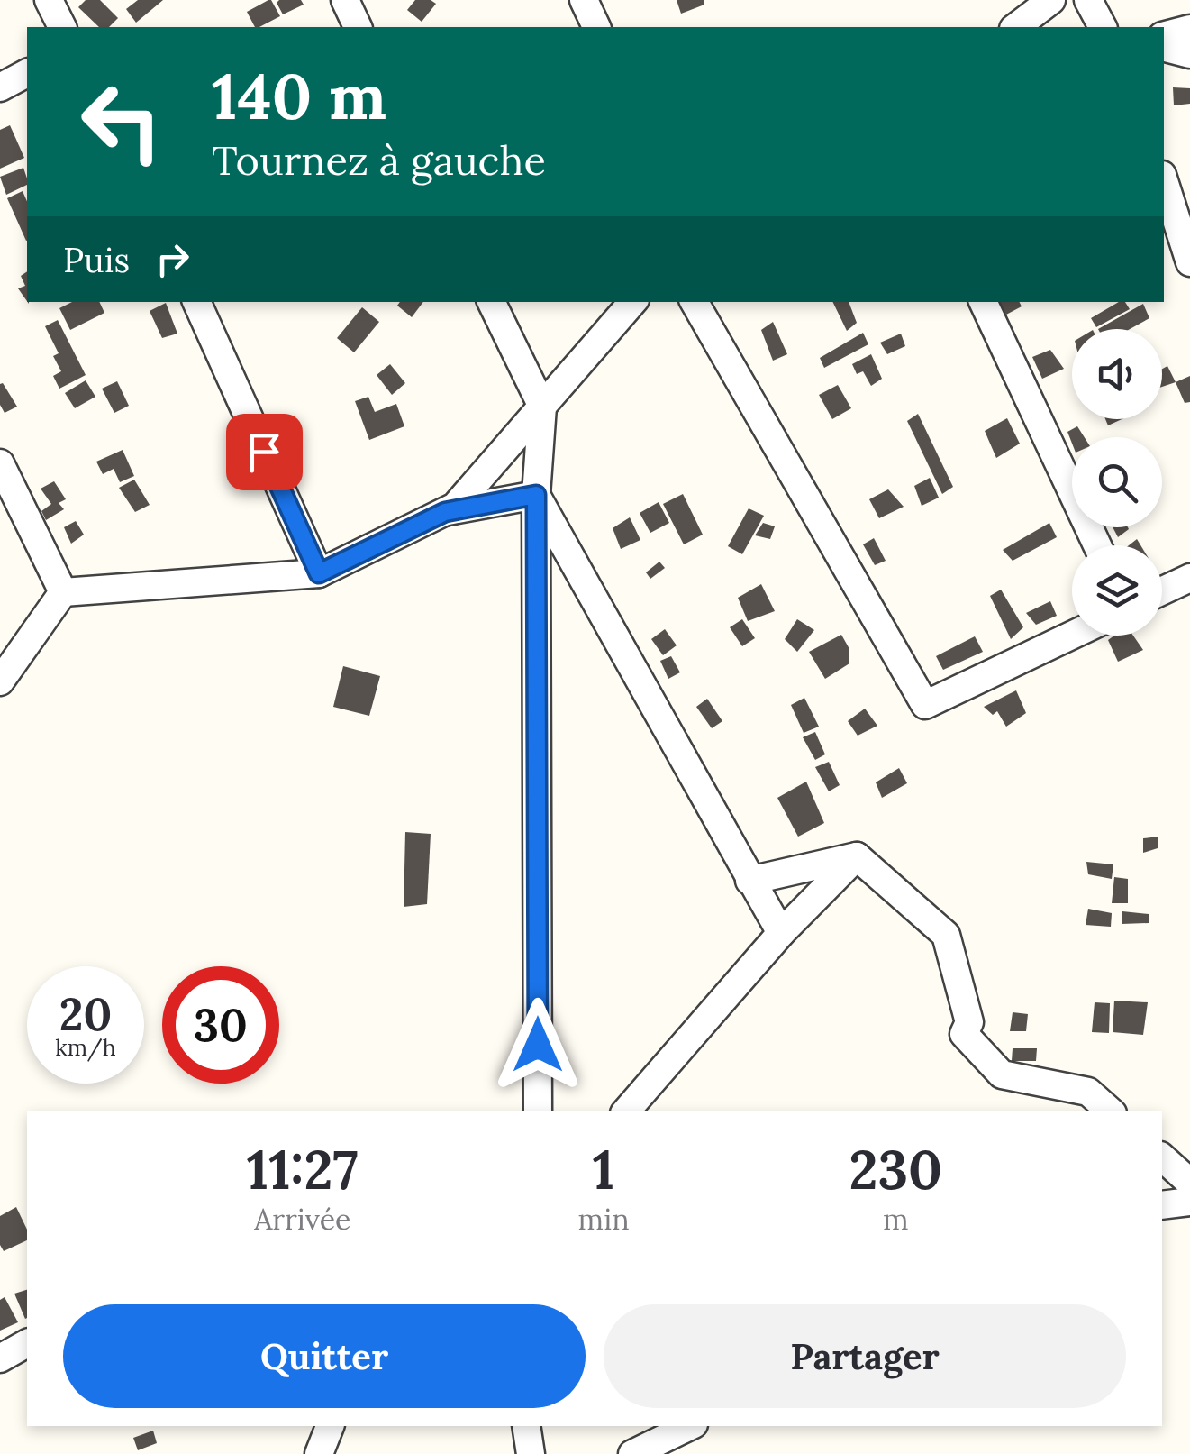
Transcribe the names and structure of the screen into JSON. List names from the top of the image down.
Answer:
{
  "page": {
    "turn": ["140 m", "Tournez à gauche"],
    "then": "Puis",
    "speed": "20 km/h",
    "limit": "30",
    "eta": [
      "11:27",
      "Arrivée",
      "1",
      "min",
      "230",
      "m"
    ],
    "buttons": ["Quitter", "Partager"]
  }
}
